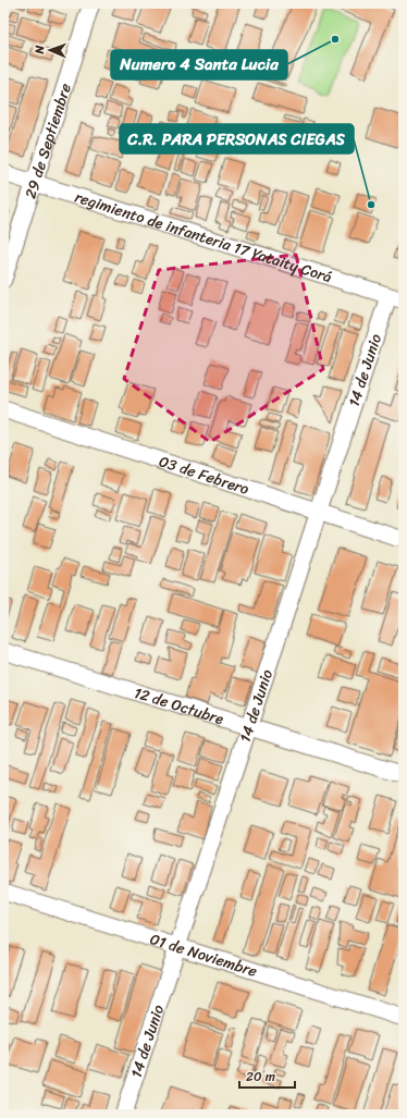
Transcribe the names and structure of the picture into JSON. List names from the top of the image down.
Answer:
{
  "streets": {
    "street": [
      "29 de Septiembre",
      "regimiento de infanteria 17 Yataity Corá",
      "14 de Junio",
      "03 de Febrero",
      "12 de Octubre",
      "01 de Noviembre"
    ]
  },
  "crossings": [
    ["29 de Septiembre", "regimiento de infanteria 17 Yataity Corá"],
    ["regimiento de infanteria 17 Yataity Corá", "14 de Junio"],
    ["14 de Junio", "03 de Febrero"],
    ["14 de Junio", "12 de Octubre"],
    ["14 de Junio", "01 de Noviembre"]
  ],
  "places": ["Numero 4 Santa Lucia", "C.R. PARA PERSONAS CIEGAS"],
  "scale_bar": "20 m",
  "north": "left"
}
